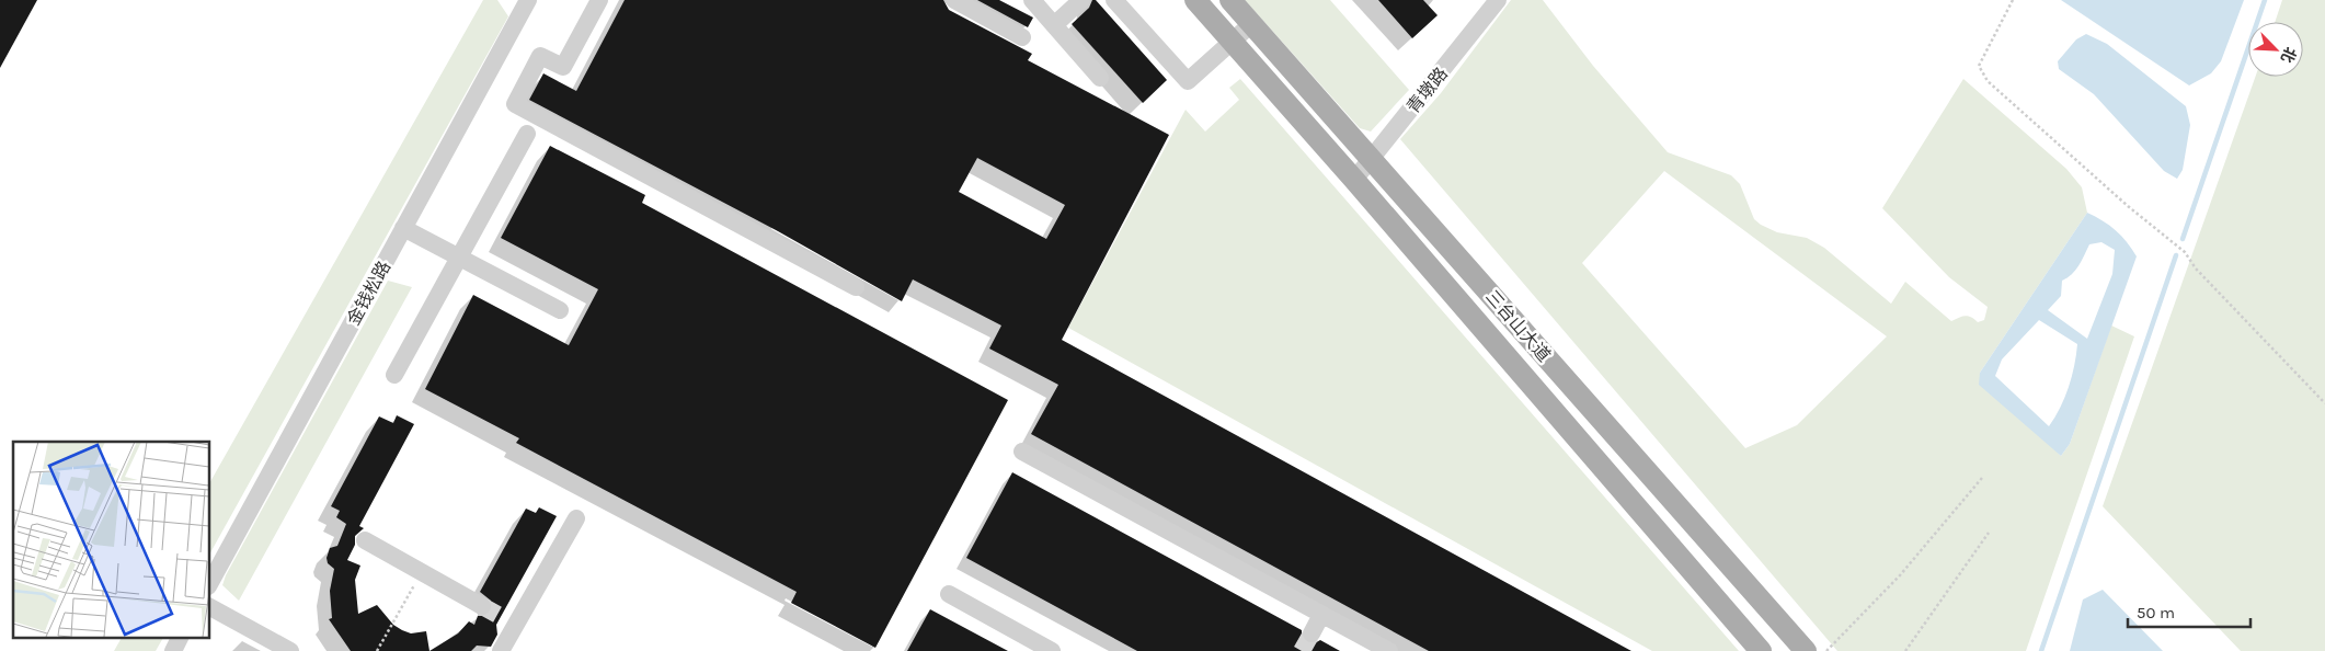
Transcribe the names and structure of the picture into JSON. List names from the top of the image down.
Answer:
{
  "streets": {
    "main road": ["三台山大道"],
    "street": ["青墩路", "金钱松路"]
  },
  "crossings": [
    ["青墩路", "三台山大道"]
  ],
  "scale_bar": "50 m",
  "north": "bottom right"
}
